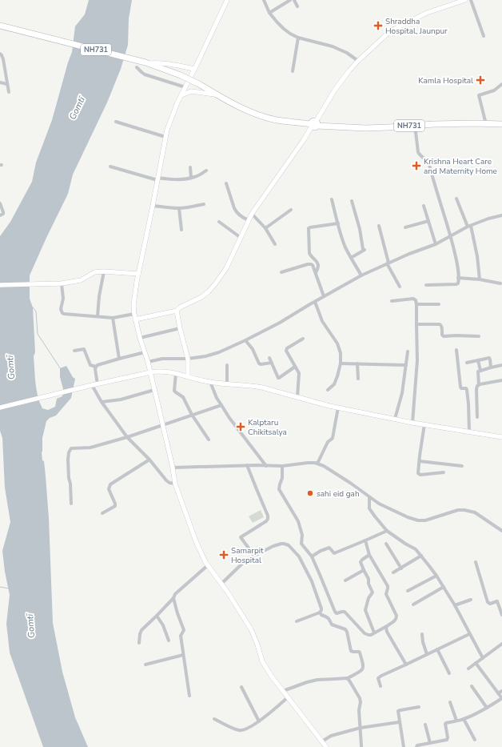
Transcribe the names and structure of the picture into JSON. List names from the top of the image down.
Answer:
{
  "streets": {
    "highway": ["NH731"]
  },
  "water": ["Gomtī"],
  "places": {
    "health": [
      "Shraddha Hospital, Jaunpur",
      "Kamla Hospital",
      "Krishna Heart Care and Maternity Home",
      "Kalptaru Chikitsalya",
      "Samarpit Hospital"
    ],
    "other": ["sahi eid gah"]
  }
}
